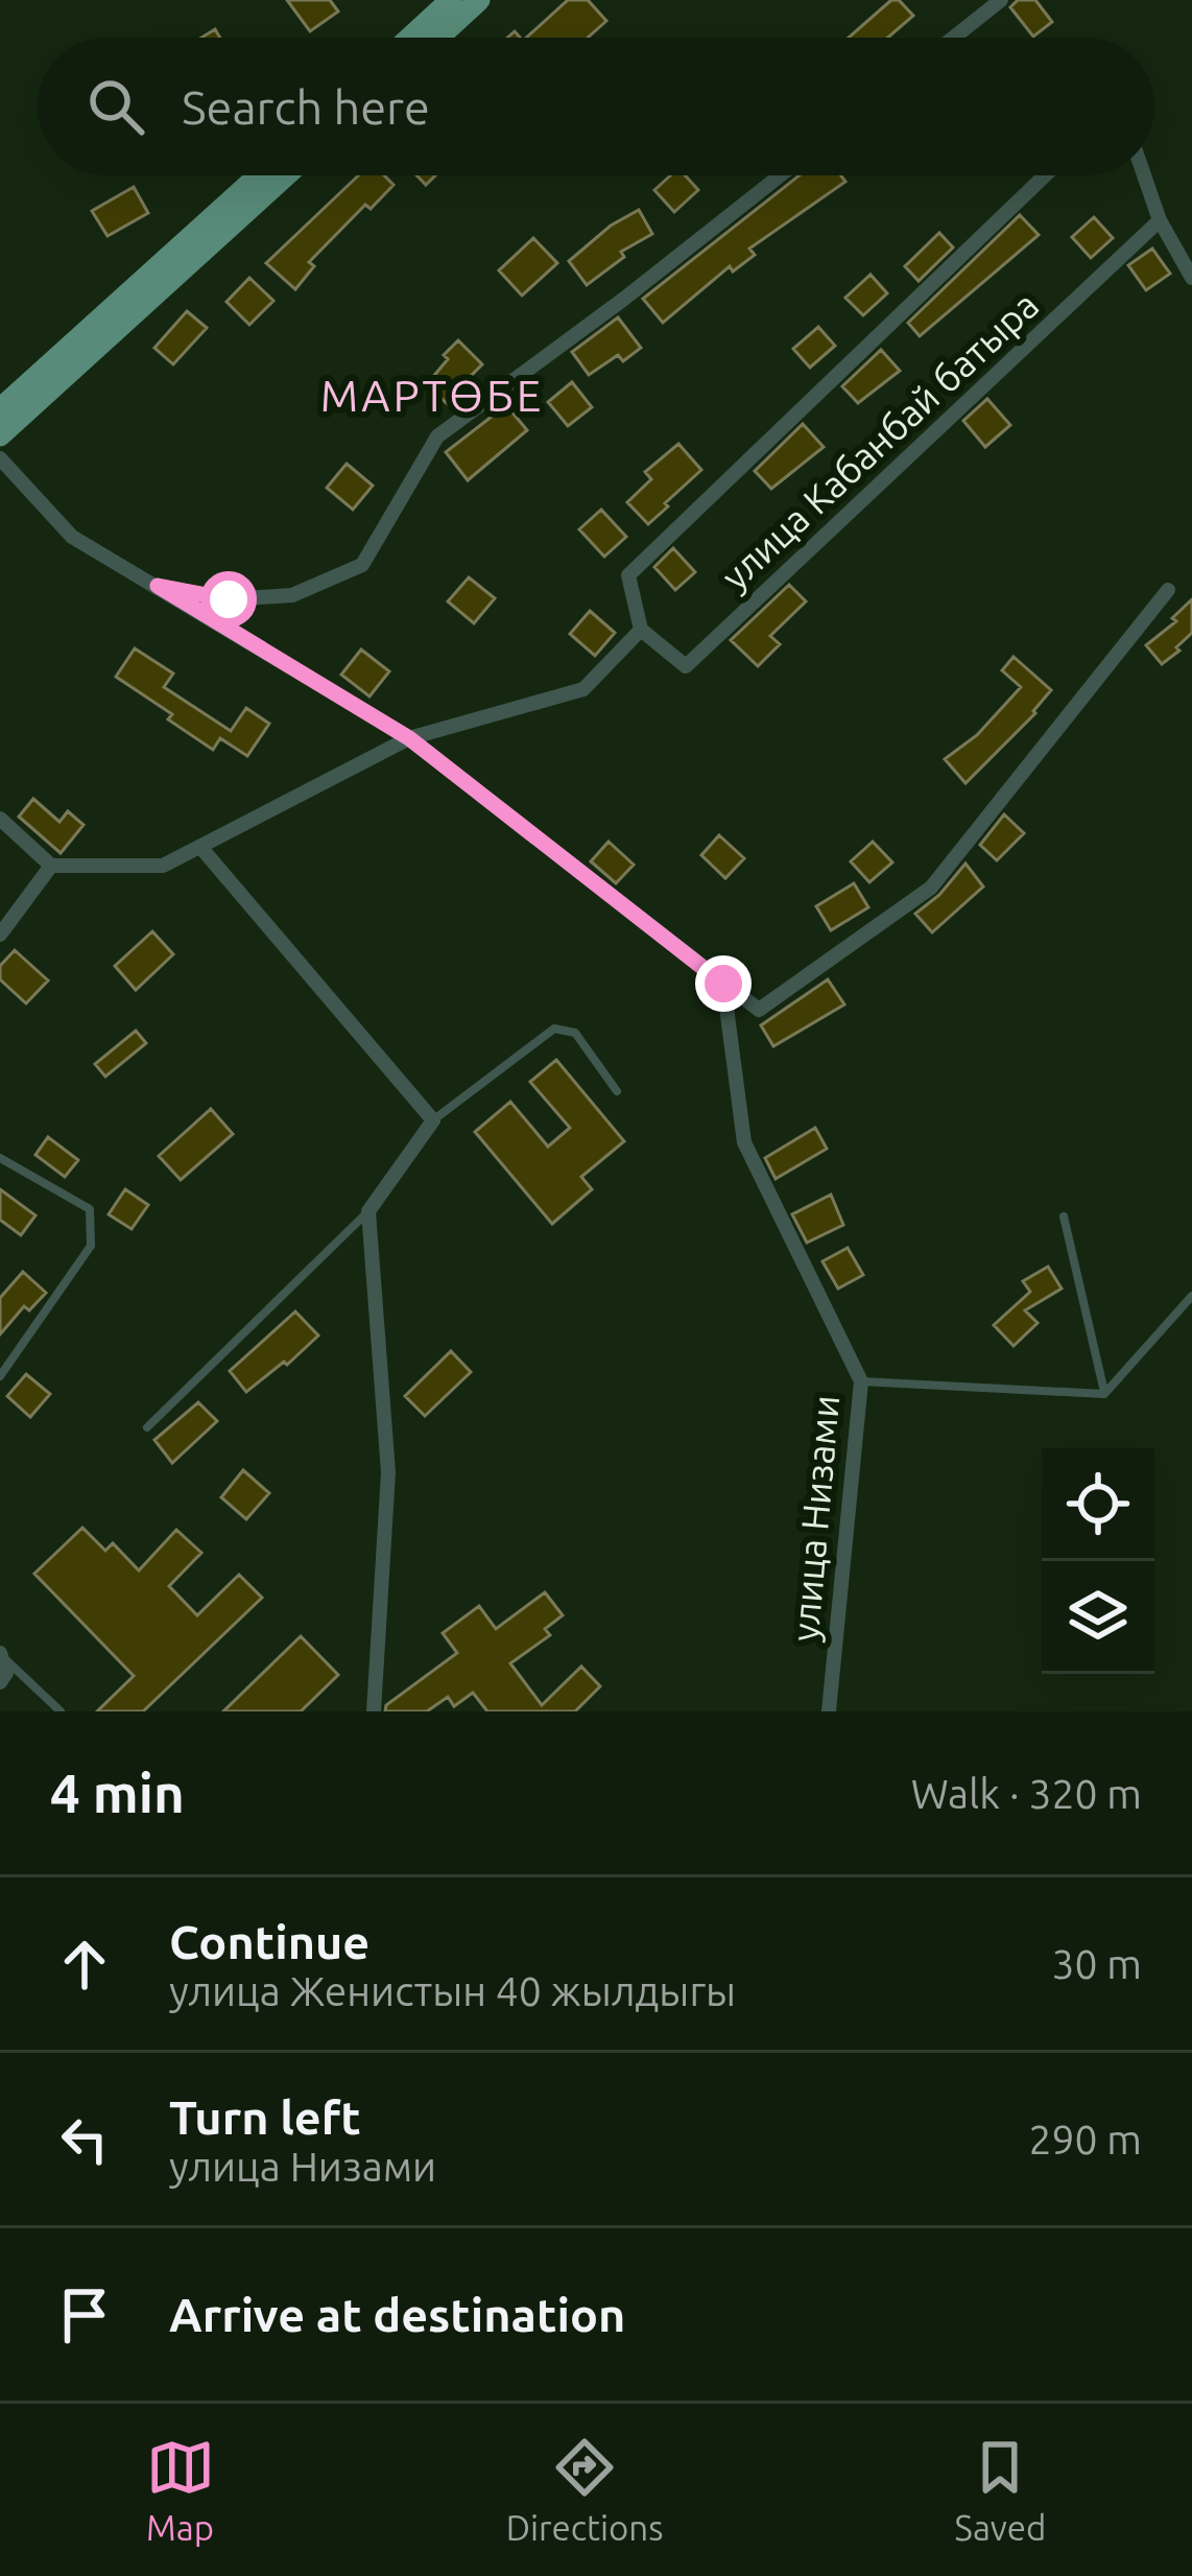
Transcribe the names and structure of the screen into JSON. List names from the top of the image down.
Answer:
{
  "streets": {
    "street": ["улица Кабанбай батыра", "улица Низами"]
  },
  "districts": ["МАРТӨБЕ"],
  "page": {
    "search": "Search here",
    "heading": ["4 min", "Walk · 320 m"],
    "list": [
      ["Continue", "улица Женистын 40 жылдыгы", "30 m"],
      ["Turn left", "улица Низами", "290 m"],
      "Arrive at destination"
    ],
    "nav": ["Map", "Directions", "Saved"]
  }
}
